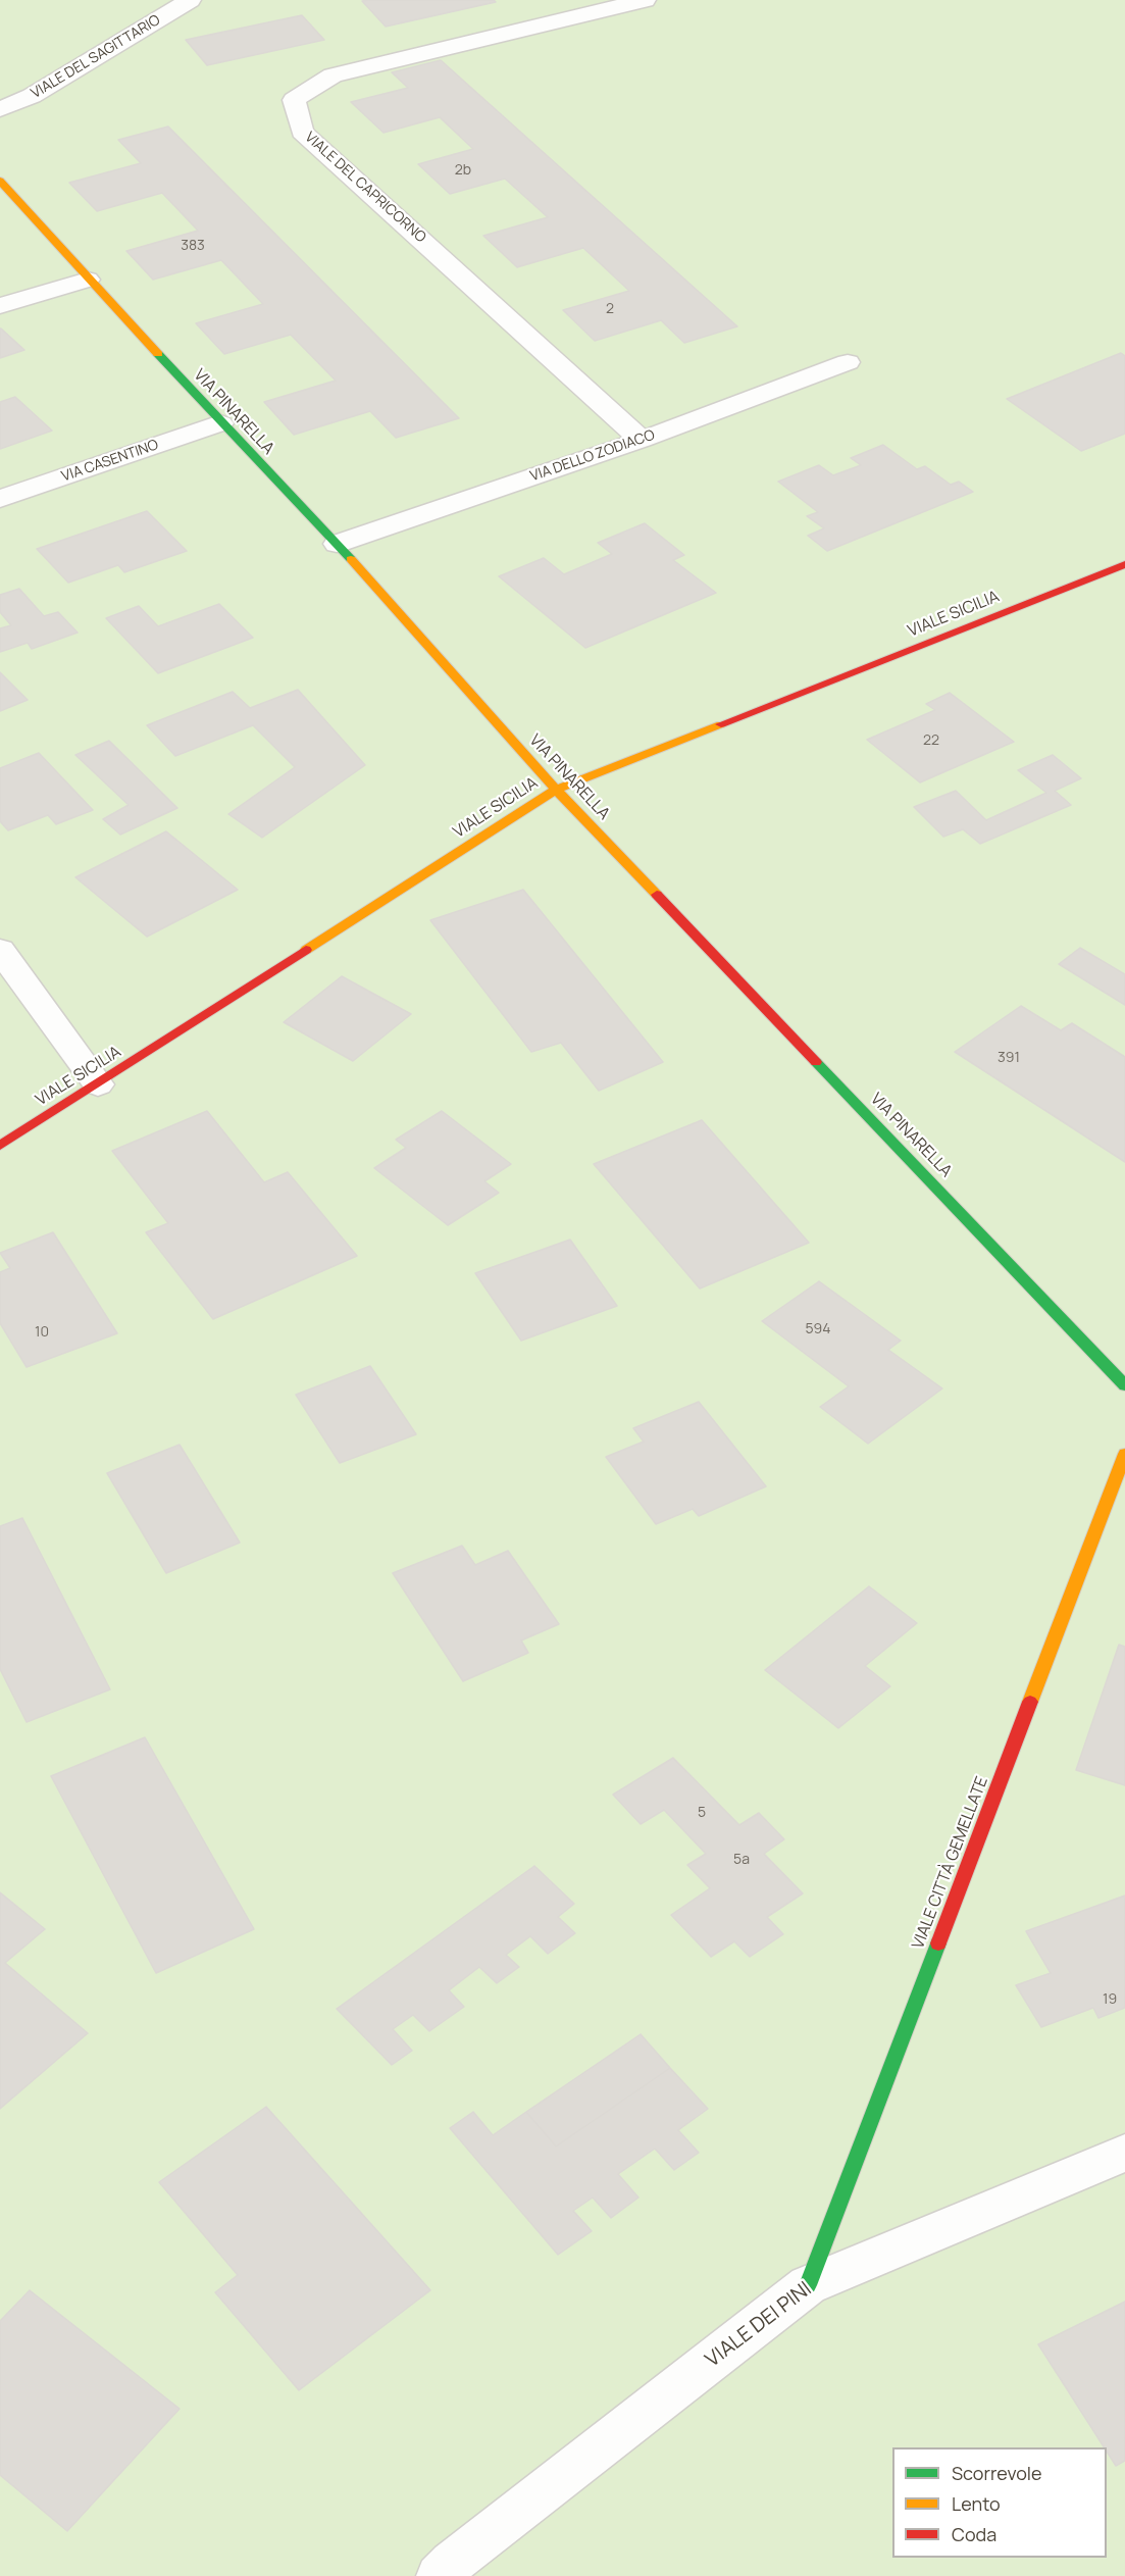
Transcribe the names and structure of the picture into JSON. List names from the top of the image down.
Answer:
{
  "streets": {
    "street": [
      "VIALE DEL SAGITTARIO",
      "VIALE DEL CAPRICORNO",
      "VIA PINARELLA",
      "VIA DELLO ZODIACO",
      "VIA CASENTINO",
      "VIALE SICILIA",
      "VIALE CITTÀ GEMELLATE",
      "VIALE DEI PINI"
    ]
  },
  "crossings": [
    ["VIALE DEL CAPRICORNO", "VIA DELLO ZODIACO"],
    ["VIA PINARELLA", "VIA DELLO ZODIACO"],
    ["VIA PINARELLA", "VIA CASENTINO"],
    ["VIA PINARELLA", "VIALE SICILIA"],
    ["VIALE CITTÀ GEMELLATE", "VIALE DEI PINI"]
  ],
  "house_numbers": [
    "2b",
    "383",
    "2",
    "22",
    "391",
    "594",
    "10",
    "5",
    "5a",
    "19"
  ],
  "legend": ["Scorrevole", "Lento", "Coda"]
}
